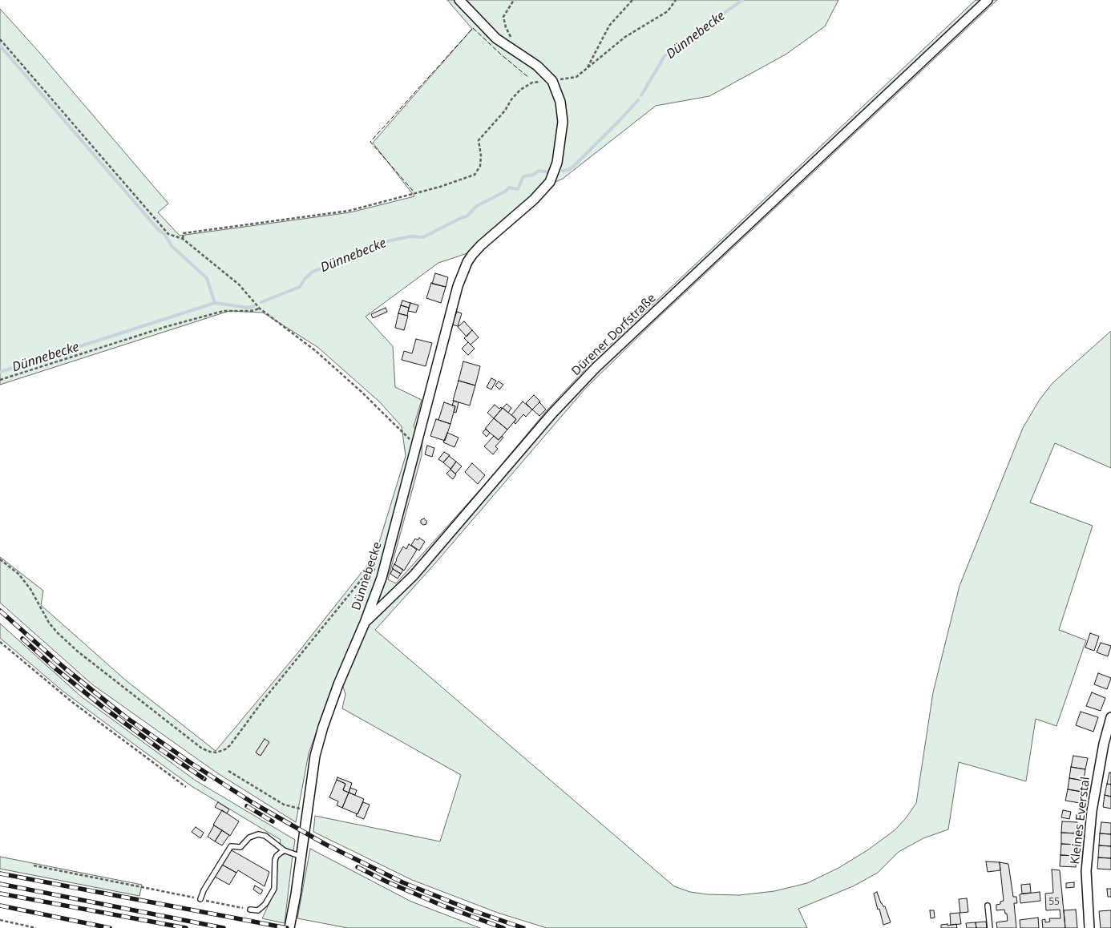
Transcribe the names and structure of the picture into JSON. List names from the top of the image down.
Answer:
{
  "streets": {
    "street": ["Dürener Dorfstraße", "Dünnebecke", "Kleines Everstal"]
  },
  "crossings": [
    ["Dürener Dorfstraße", "Dünnebecke"]
  ],
  "water": ["Dünnebecke"],
  "house_numbers": ["55"]
}
